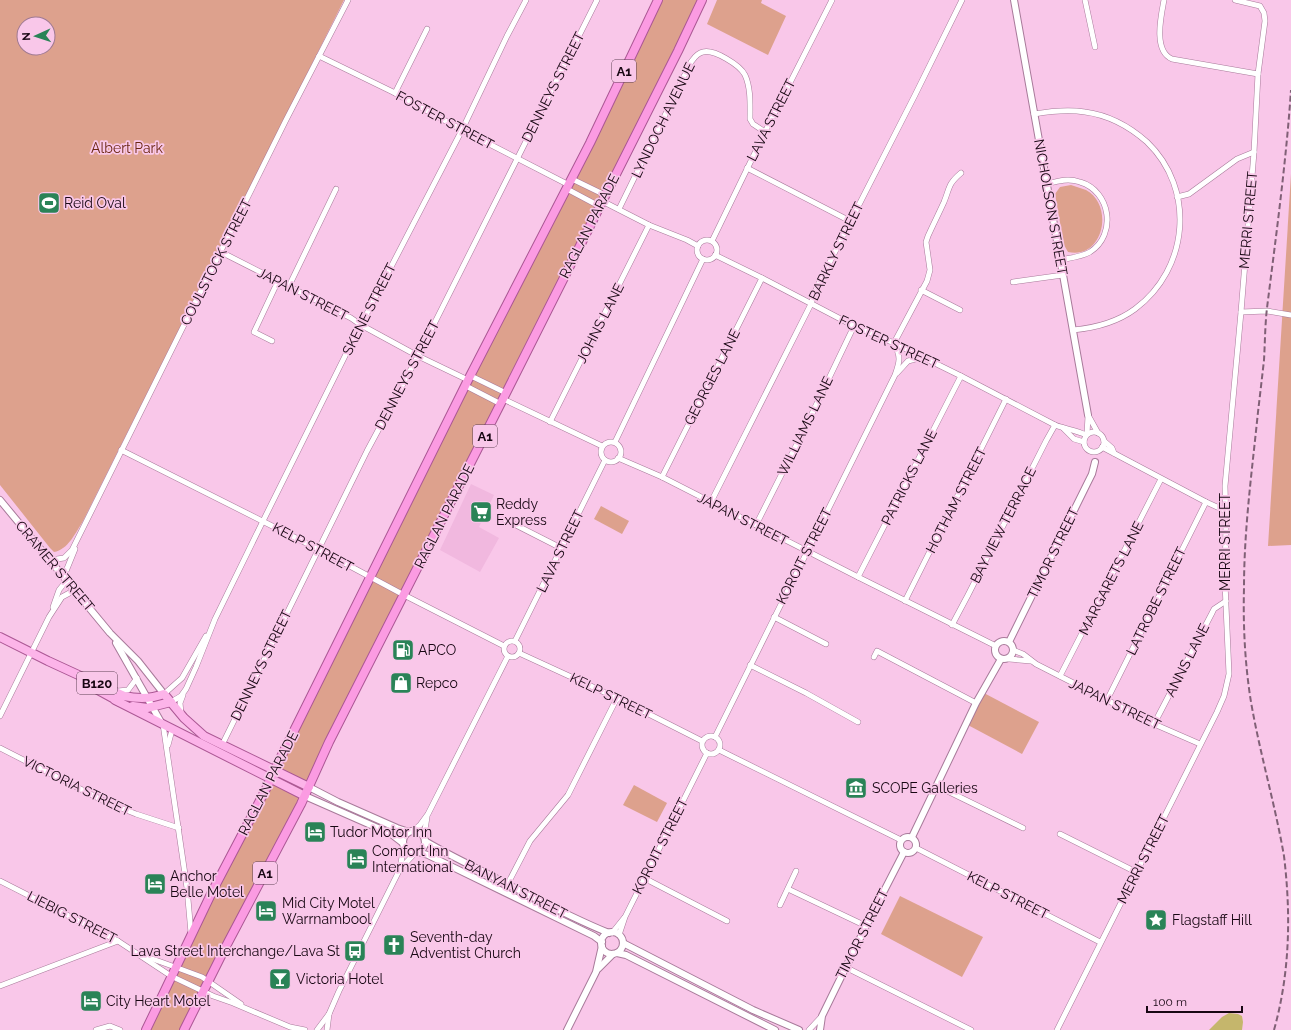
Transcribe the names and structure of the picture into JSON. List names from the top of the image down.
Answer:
{
  "streets": {
    "highway": ["A1", "RAGLAN PARADE"],
    "main road": ["B120"],
    "street": [
      "DENNEYS STREET",
      "FOSTER STREET",
      "LYNDOCH AVENUE",
      "LAVA STREET",
      "NICHOLSON STREET",
      "MERRI STREET",
      "BARKLY STREET",
      "COULSTOCK STREET",
      "JAPAN STREET",
      "SKENE STREET",
      "JOHNS LANE",
      "GEORGES LANE",
      "WILLIAMS LANE",
      "PATRICKS LANE",
      "HOTHAM STREET",
      "BAYVIEW TERRACE",
      "KELP STREET",
      "TIMOR STREET",
      "KOROIT STREET",
      "CRAMER STREET",
      "MARGARETS LANE",
      "LATROBE STREET",
      "ANNS LANE",
      "VICTORIA STREET",
      "BANYAN STREET",
      "LIEBIG STREET"
    ]
  },
  "crossings": [
    ["DENNEYS STREET", "FOSTER STREET"],
    ["DENNEYS STREET", "JAPAN STREET"],
    ["DENNEYS STREET", "KELP STREET"],
    ["DENNEYS STREET", "B120"],
    ["FOSTER STREET", "LAVA STREET"],
    ["FOSTER STREET", "NICHOLSON STREET"],
    ["FOSTER STREET", "RAGLAN PARADE"],
    ["FOSTER STREET", "BARKLY STREET"],
    ["FOSTER STREET", "COULSTOCK STREET"],
    ["FOSTER STREET", "SKENE STREET"],
    ["FOSTER STREET", "GEORGES LANE"],
    ["FOSTER STREET", "WILLIAMS LANE"],
    ["FOSTER STREET", "PATRICKS LANE"],
    ["FOSTER STREET", "HOTHAM STREET"],
    ["FOSTER STREET", "BAYVIEW TERRACE"],
    ["FOSTER STREET", "TIMOR STREET"],
    ["FOSTER STREET", "KOROIT STREET"],
    ["LYNDOCH AVENUE", "LAVA STREET"],
    ["LAVA STREET", "JAPAN STREET"],
    ["LAVA STREET", "KELP STREET"],
    ["NICHOLSON STREET", "TIMOR STREET"],
    ["MERRI STREET", "JAPAN STREET"],
    ["MERRI STREET", "KELP STREET"],
    ["MERRI STREET", "ANNS LANE"],
    ["RAGLAN PARADE", "JAPAN STREET"],
    ["RAGLAN PARADE", "KELP STREET"],
    ["RAGLAN PARADE", "B120"],
    ["RAGLAN PARADE", "LIEBIG STREET"],
    ["BARKLY STREET", "JAPAN STREET"],
    ["COULSTOCK STREET", "JAPAN STREET"],
    ["COULSTOCK STREET", "KELP STREET"],
    ["COULSTOCK STREET", "CRAMER STREET"],
    ["JAPAN STREET", "SKENE STREET"],
    ["JAPAN STREET", "JOHNS LANE"],
    ["JAPAN STREET", "GEORGES LANE"],
    ["JAPAN STREET", "WILLIAMS LANE"],
    ["JAPAN STREET", "PATRICKS LANE"],
    ["JAPAN STREET", "HOTHAM STREET"],
    ["JAPAN STREET", "BAYVIEW TERRACE"],
    ["JAPAN STREET", "TIMOR STREET"],
    ["JAPAN STREET", "KOROIT STREET"],
    ["JAPAN STREET", "MARGARETS LANE"],
    ["JAPAN STREET", "LATROBE STREET"],
    ["JAPAN STREET", "ANNS LANE"],
    ["SKENE STREET", "KELP STREET"],
    ["SKENE STREET", "CRAMER STREET"],
    ["SKENE STREET", "B120"],
    ["KELP STREET", "TIMOR STREET"],
    ["KELP STREET", "KOROIT STREET"],
    ["KOROIT STREET", "BANYAN STREET"],
    ["CRAMER STREET", "B120"]
  ],
  "parks": ["Albert Park"],
  "places": {
    "sports": ["Reid Oval"],
    "supermarket": ["Reddy Express"],
    "fuel station": ["APCO"],
    "shop": ["Repco"],
    "museum": ["SCOPE Galleries"],
    "hotel": [
      "Tudor Motor Inn",
      "Comfort Inn International",
      "Anchor Belle Motel",
      "Mid City Motel Warrnambool",
      "City Heart Motel"
    ],
    "place": ["Flagstaff Hill"],
    "church": ["Seventh-day Adventist Church"],
    "bus stop": ["Lava Street Interchange/Lava St"],
    "bar": ["Victoria Hotel"]
  },
  "scale_bar": "100 m",
  "north": "left"
}
